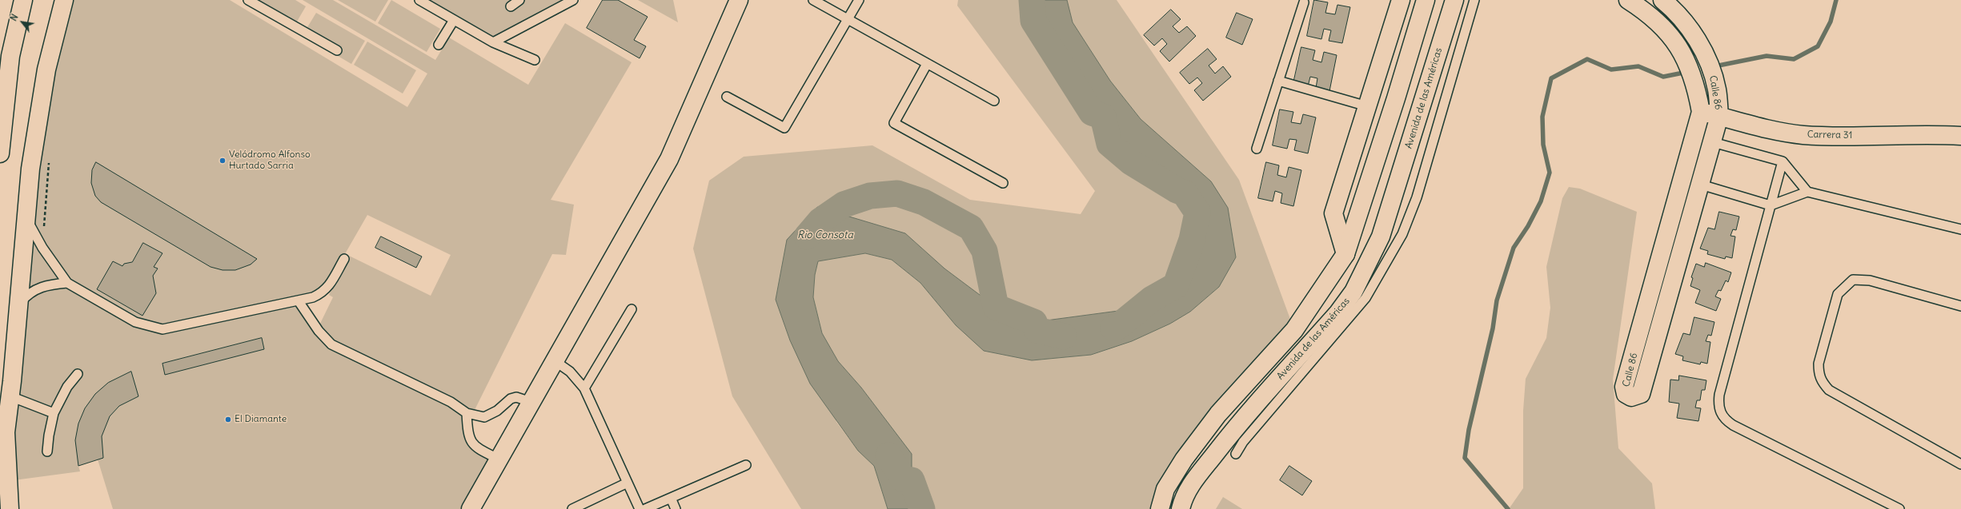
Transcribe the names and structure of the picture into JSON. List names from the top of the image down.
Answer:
{
  "streets": {
    "street": ["Calle 86", "Avenida de las Américas", "Carrera 31"]
  },
  "crossings": [
    ["Calle 86", "Carrera 31"]
  ],
  "water": ["Rio Consota"],
  "places": ["Velódromo Alfonso Hurtado Sarria", "El Diamante"],
  "north": "top left"
}
